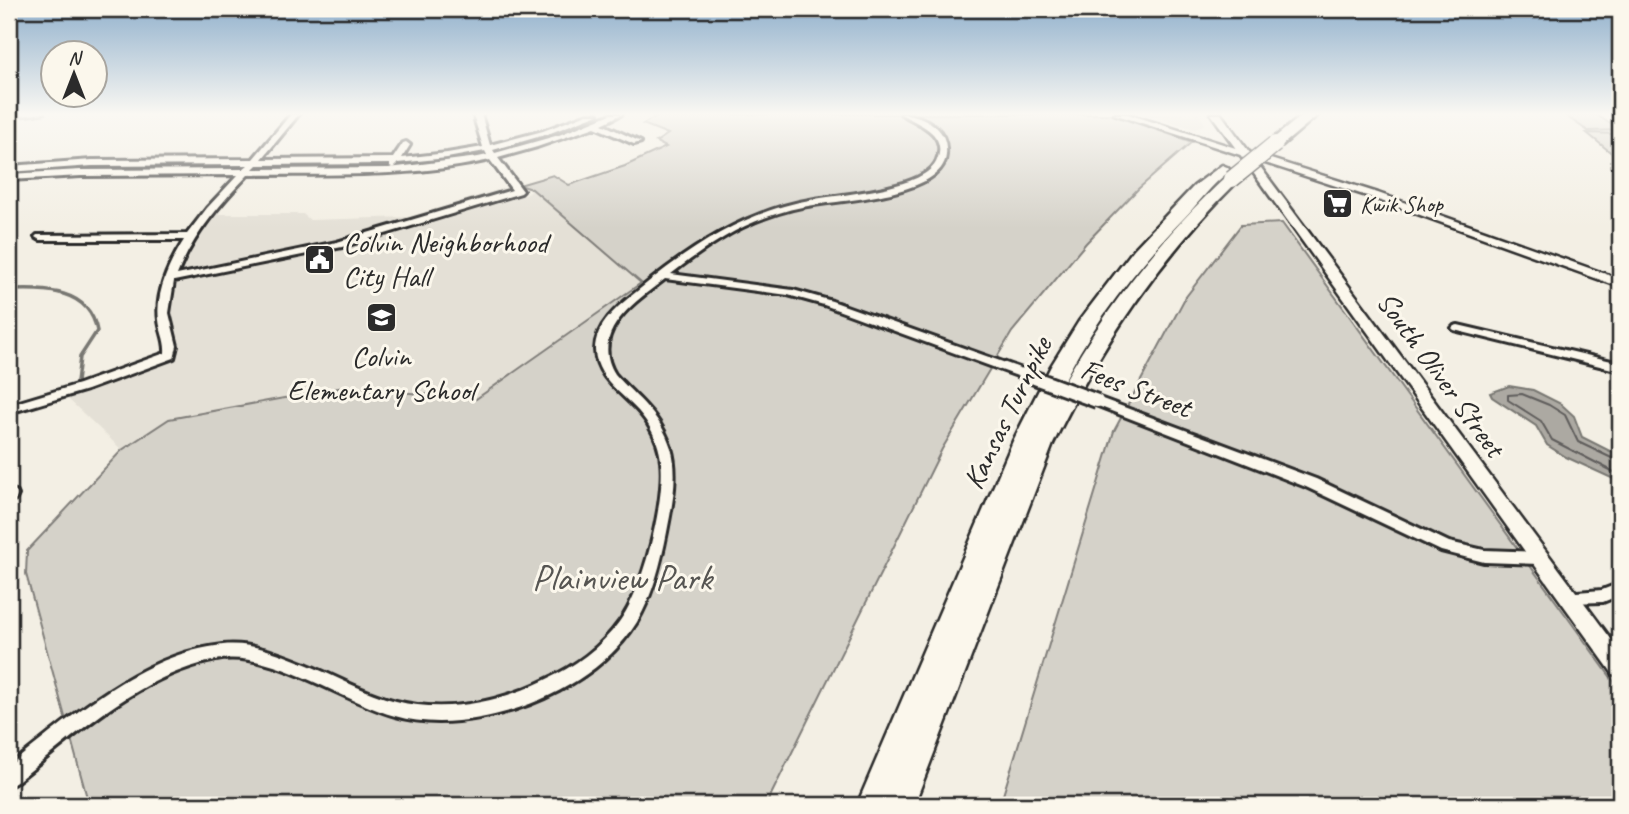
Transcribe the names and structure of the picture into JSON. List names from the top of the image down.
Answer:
{
  "streets": {
    "highway": ["Kansas Turnpike"],
    "main road": ["South Oliver Street"],
    "street": ["Fees Street"]
  },
  "crossings": [
    ["South Oliver Street", "Fees Street"]
  ],
  "parks": ["Plainview Park"],
  "places": {
    "supermarket": ["Kwik Shop"],
    "public building": ["Colvin Neighborhood City Hall"],
    "school or university": ["Colvin Elementary School"]
  },
  "north": "top"
}
